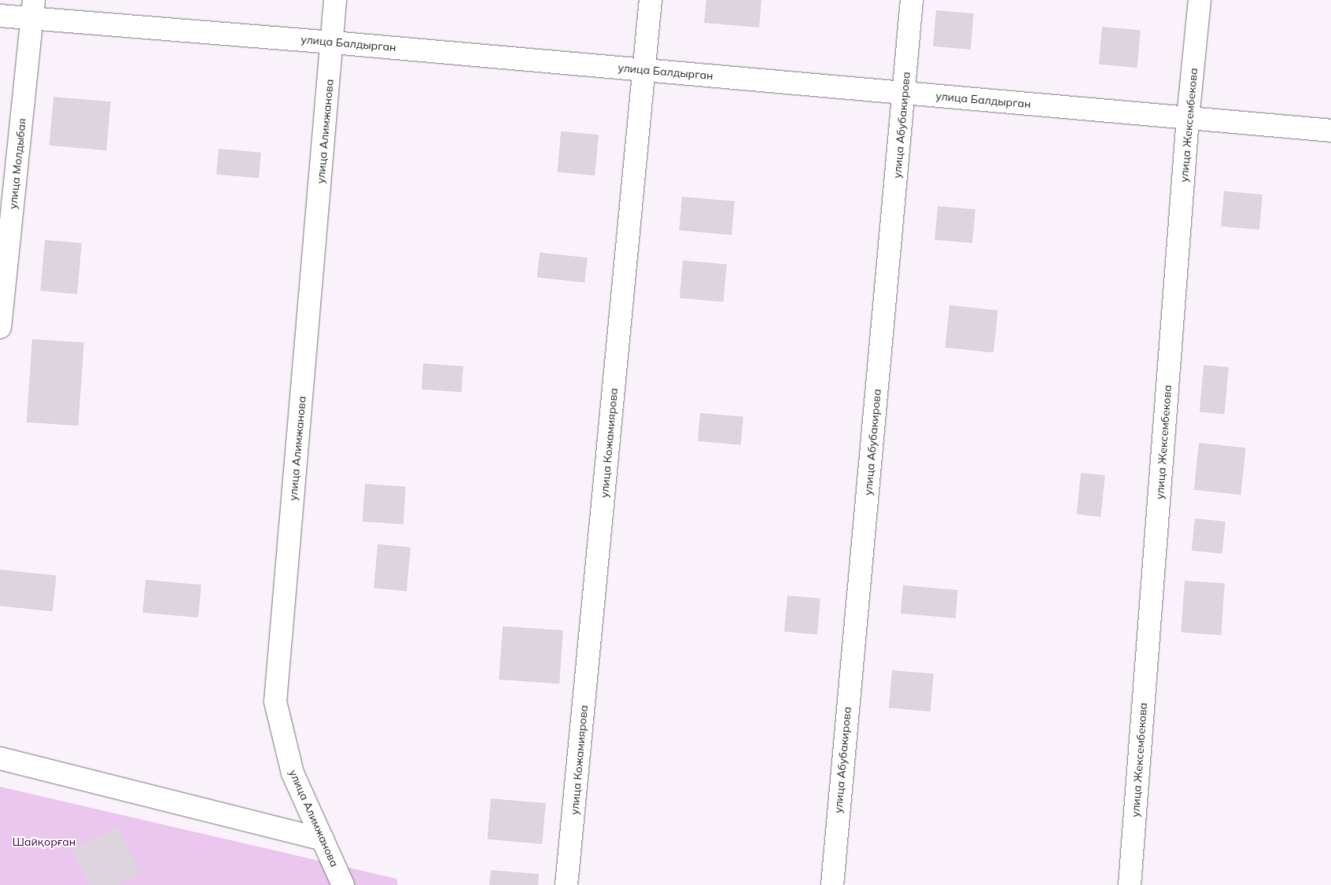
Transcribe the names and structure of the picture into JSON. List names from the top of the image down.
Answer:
{
  "streets": {
    "street": [
      "улица Балдырган",
      "улица Абубакирова",
      "улица Жексембекова",
      "улица Алимжанова",
      "улица Молдыбая",
      "улица Кожамиярова"
    ]
  },
  "crossings": [
    ["улица Балдырган", "улица Абубакирова"],
    ["улица Балдырган", "улица Жексембекова"],
    ["улица Балдырган", "улица Алимжанова"],
    ["улица Балдырган", "улица Молдыбая"],
    ["улица Балдырган", "улица Кожамиярова"]
  ],
  "parks": ["Шайқорған"]
}
